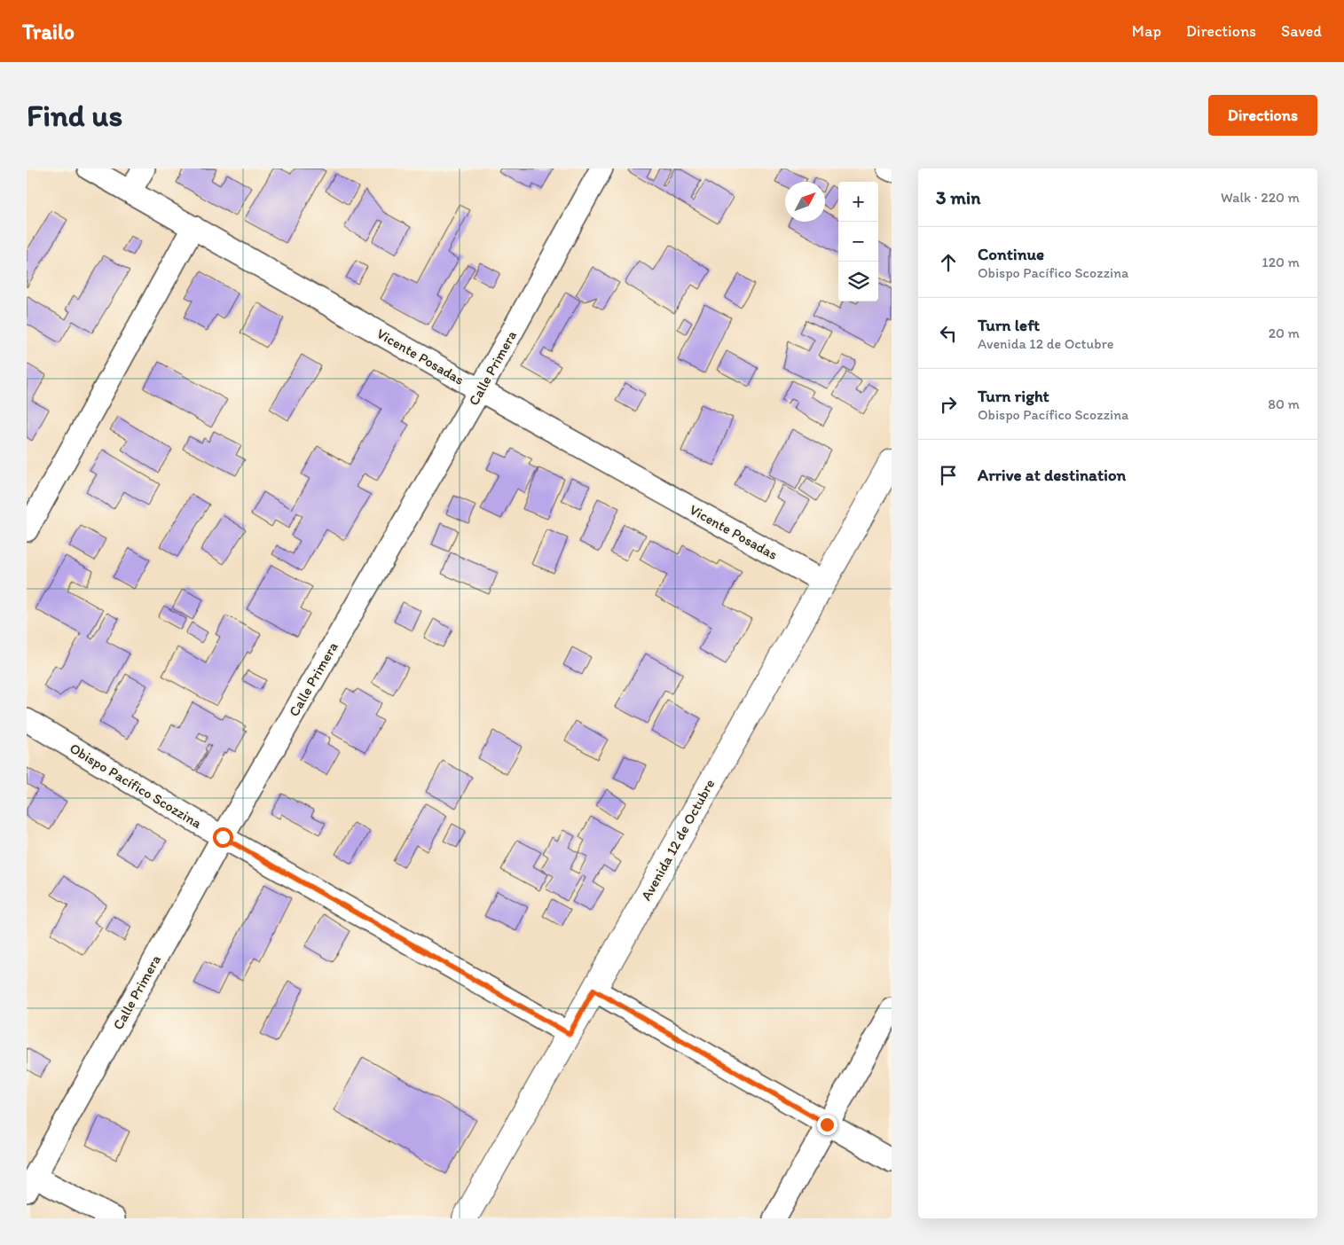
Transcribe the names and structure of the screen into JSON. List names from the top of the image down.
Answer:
{
  "streets": {
    "main road": ["Avenida 12 de Octubre"],
    "street": ["Vicente Posadas", "Calle Primera", "Obispo Pacífico Scozzina"]
  },
  "crossings": [
    ["Vicente Posadas", "Calle Primera"],
    ["Vicente Posadas", "Avenida 12 de Octubre"],
    ["Calle Primera", "Obispo Pacífico Scozzina"],
    ["Obispo Pacífico Scozzina", "Avenida 12 de Octubre"]
  ],
  "north": "top right",
  "page": {
    "header": "Trailo",
    "nav": ["Map", "Directions", "Saved"],
    "buttons": "Directions",
    "title": "Find us",
    "heading": ["3 min", "Walk · 220 m"],
    "map_buttons": ["+", "−"],
    "list": [
      ["Continue", "Obispo Pacífico Scozzina", "120 m"],
      ["Turn left", "Avenida 12 de Octubre", "20 m"],
      ["Turn right", "Obispo Pacífico Scozzina", "80 m"],
      "Arrive at destination"
    ]
  }
}
